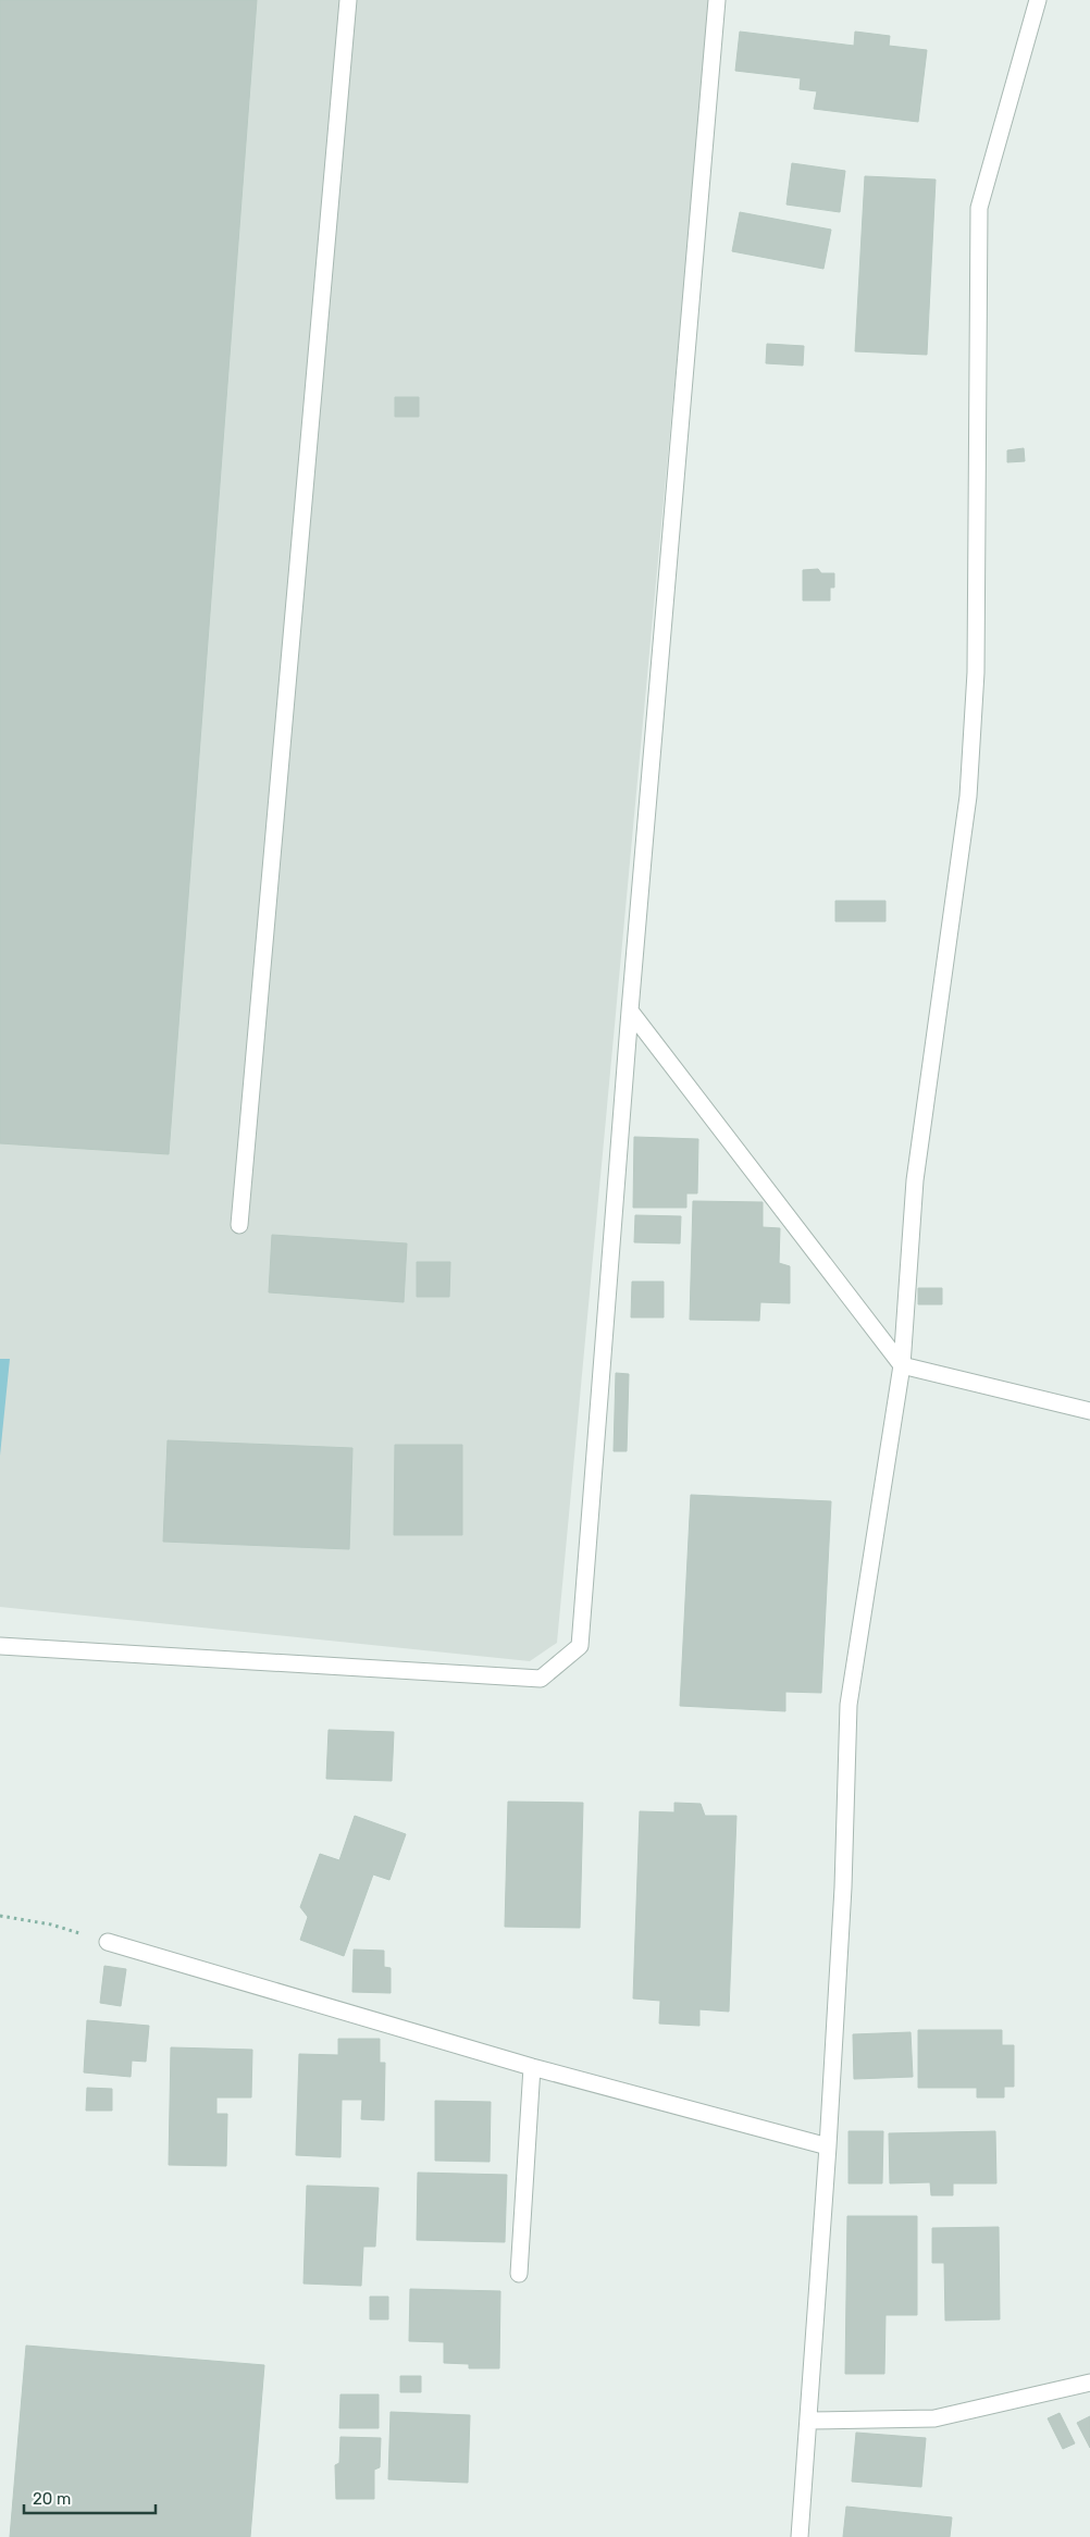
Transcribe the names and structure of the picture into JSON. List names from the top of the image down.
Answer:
{
  "scale_bar": "20 m"
}
